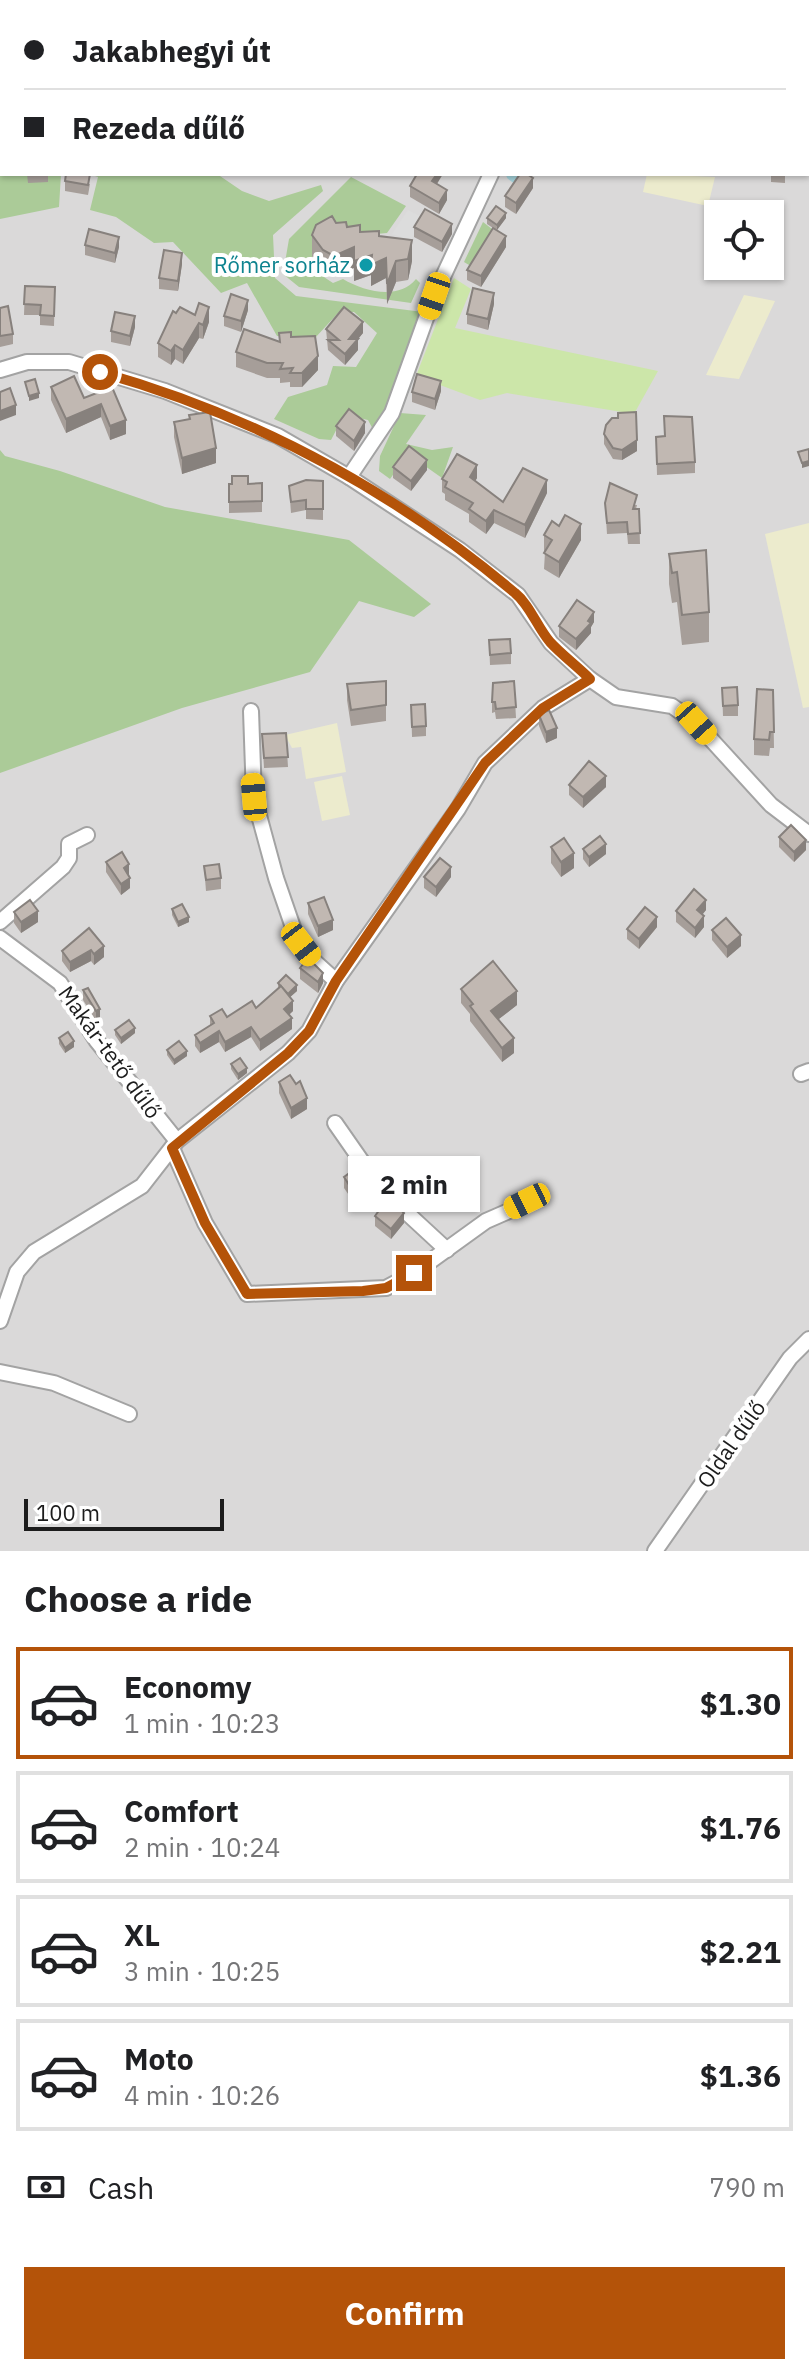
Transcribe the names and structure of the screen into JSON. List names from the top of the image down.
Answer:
{
  "streets": {
    "street": ["Makár-tető dűlő", "Oldal dűlő"]
  },
  "places": ["Rőmer sorház"],
  "scale_bar": "100 m",
  "page": {
    "banner": ["Jakabhegyi út", "Rezeda dűlő"],
    "bubble": "2 min",
    "scale": "100 m",
    "heading": "Choose a ride",
    "list": [
      {
        "name": "Economy",
        "note": "1 min · 10:23",
        "value": "$1.30"
      },
      {
        "name": "Comfort",
        "note": "2 min · 10:24",
        "value": "$1.76"
      },
      {
        "name": "XL",
        "note": "3 min · 10:25",
        "value": "$2.21"
      },
      {
        "name": "Moto",
        "note": "4 min · 10:26",
        "value": "$1.36"
      }
    ],
    "pay": ["Cash", "790 m"],
    "buttons": "Confirm"
  }
}
